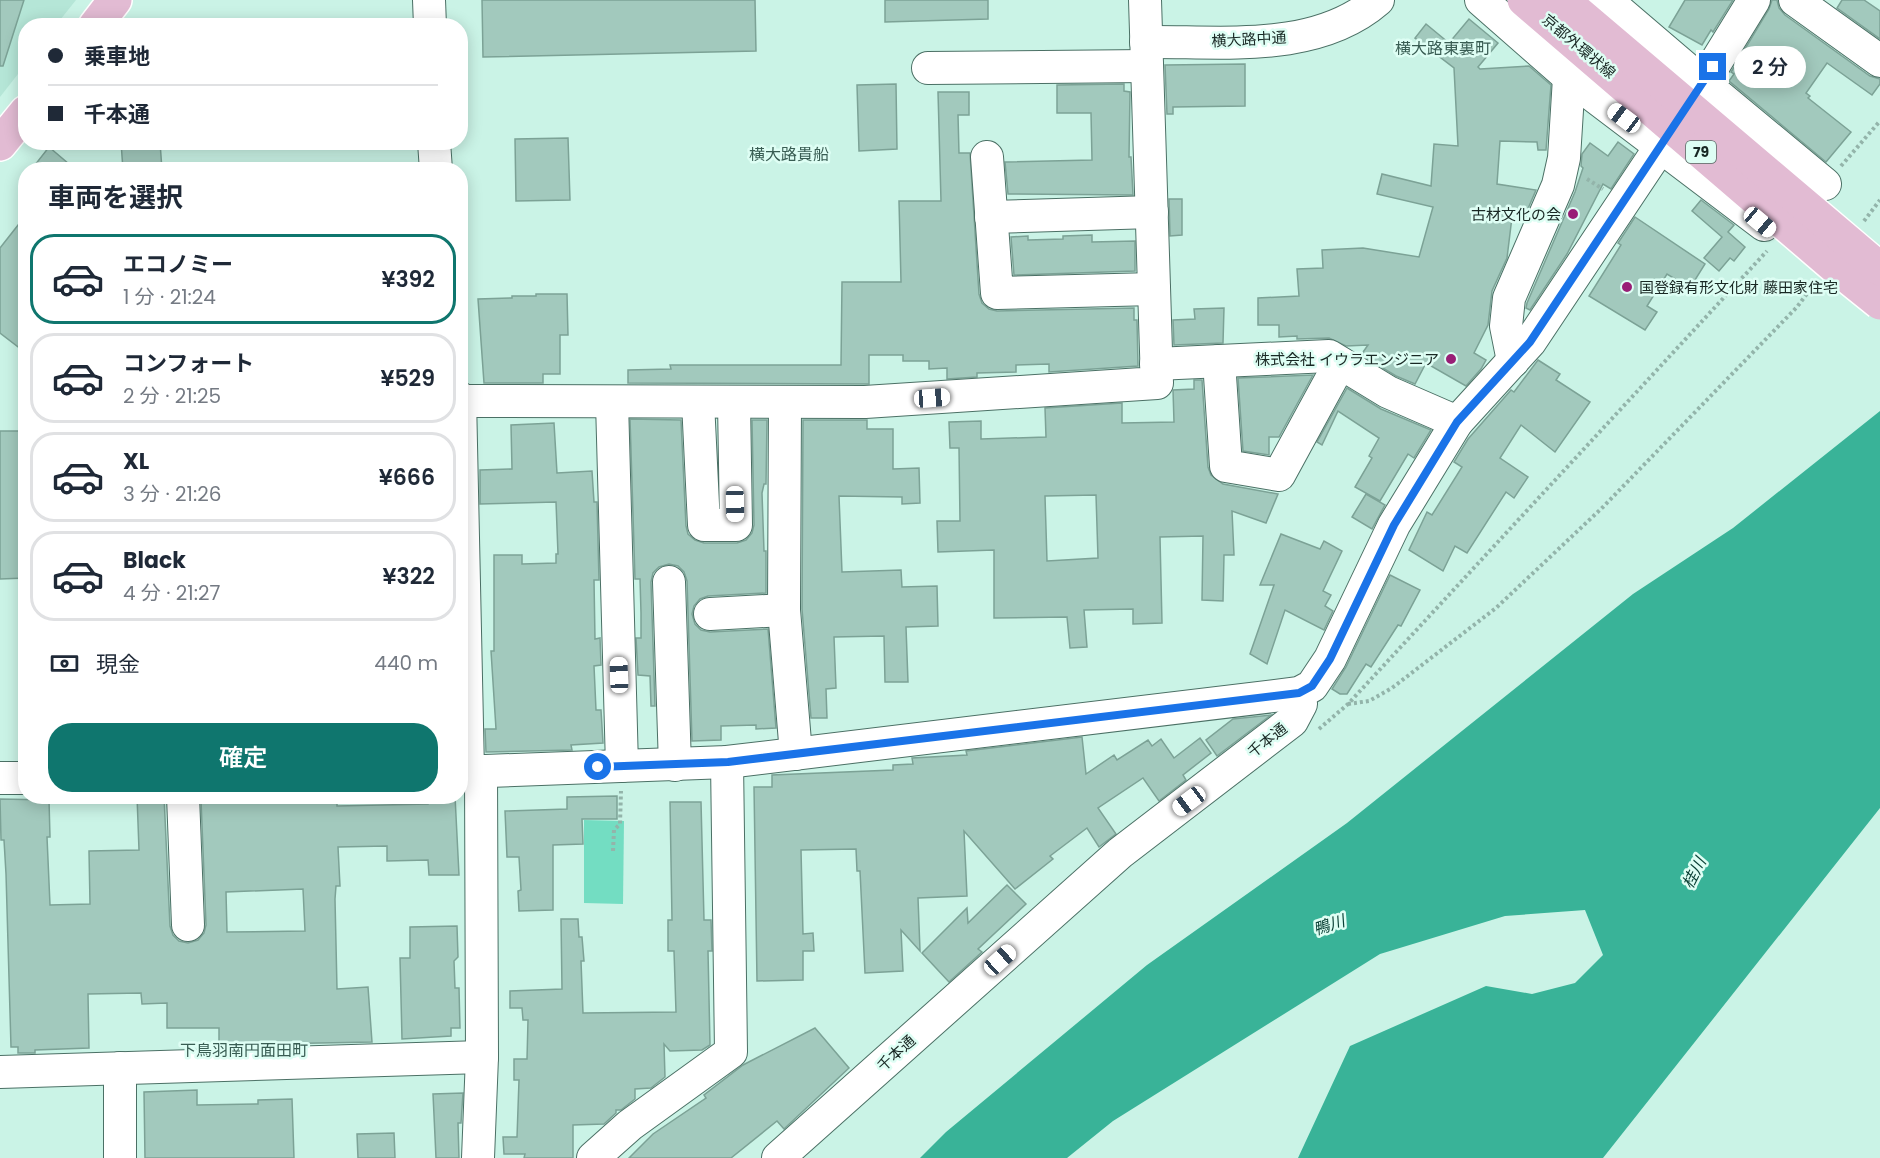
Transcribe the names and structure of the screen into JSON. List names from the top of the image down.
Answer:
{
  "streets": {
    "main road": ["京都外環状線", "79"],
    "street": ["横大路中通", "千本通"]
  },
  "districts": ["横大路東裏町", "横大路貴船", "下鳥羽南円面田町"],
  "water": ["桂川", "鴨川"],
  "places": ["古材文化の会", "国登録有形文化財 藤田家住宅", "株式会社 イウラエンジニア"],
  "page": {
    "banner": ["乗車地", "千本通"],
    "bubble": "2 分",
    "heading": "車両を選択",
    "list": [
      {
        "name": "エコノミー",
        "note": "1 分 · 21:24",
        "value": "¥392"
      },
      {
        "name": "コンフォート",
        "note": "2 分 · 21:25",
        "value": "¥529"
      },
      {
        "name": "XL",
        "note": "3 分 · 21:26",
        "value": "¥666"
      },
      {
        "name": "Black",
        "note": "4 分 · 21:27",
        "value": "¥322"
      }
    ],
    "pay": ["現金", "440 m"],
    "buttons": "確定"
  }
}
